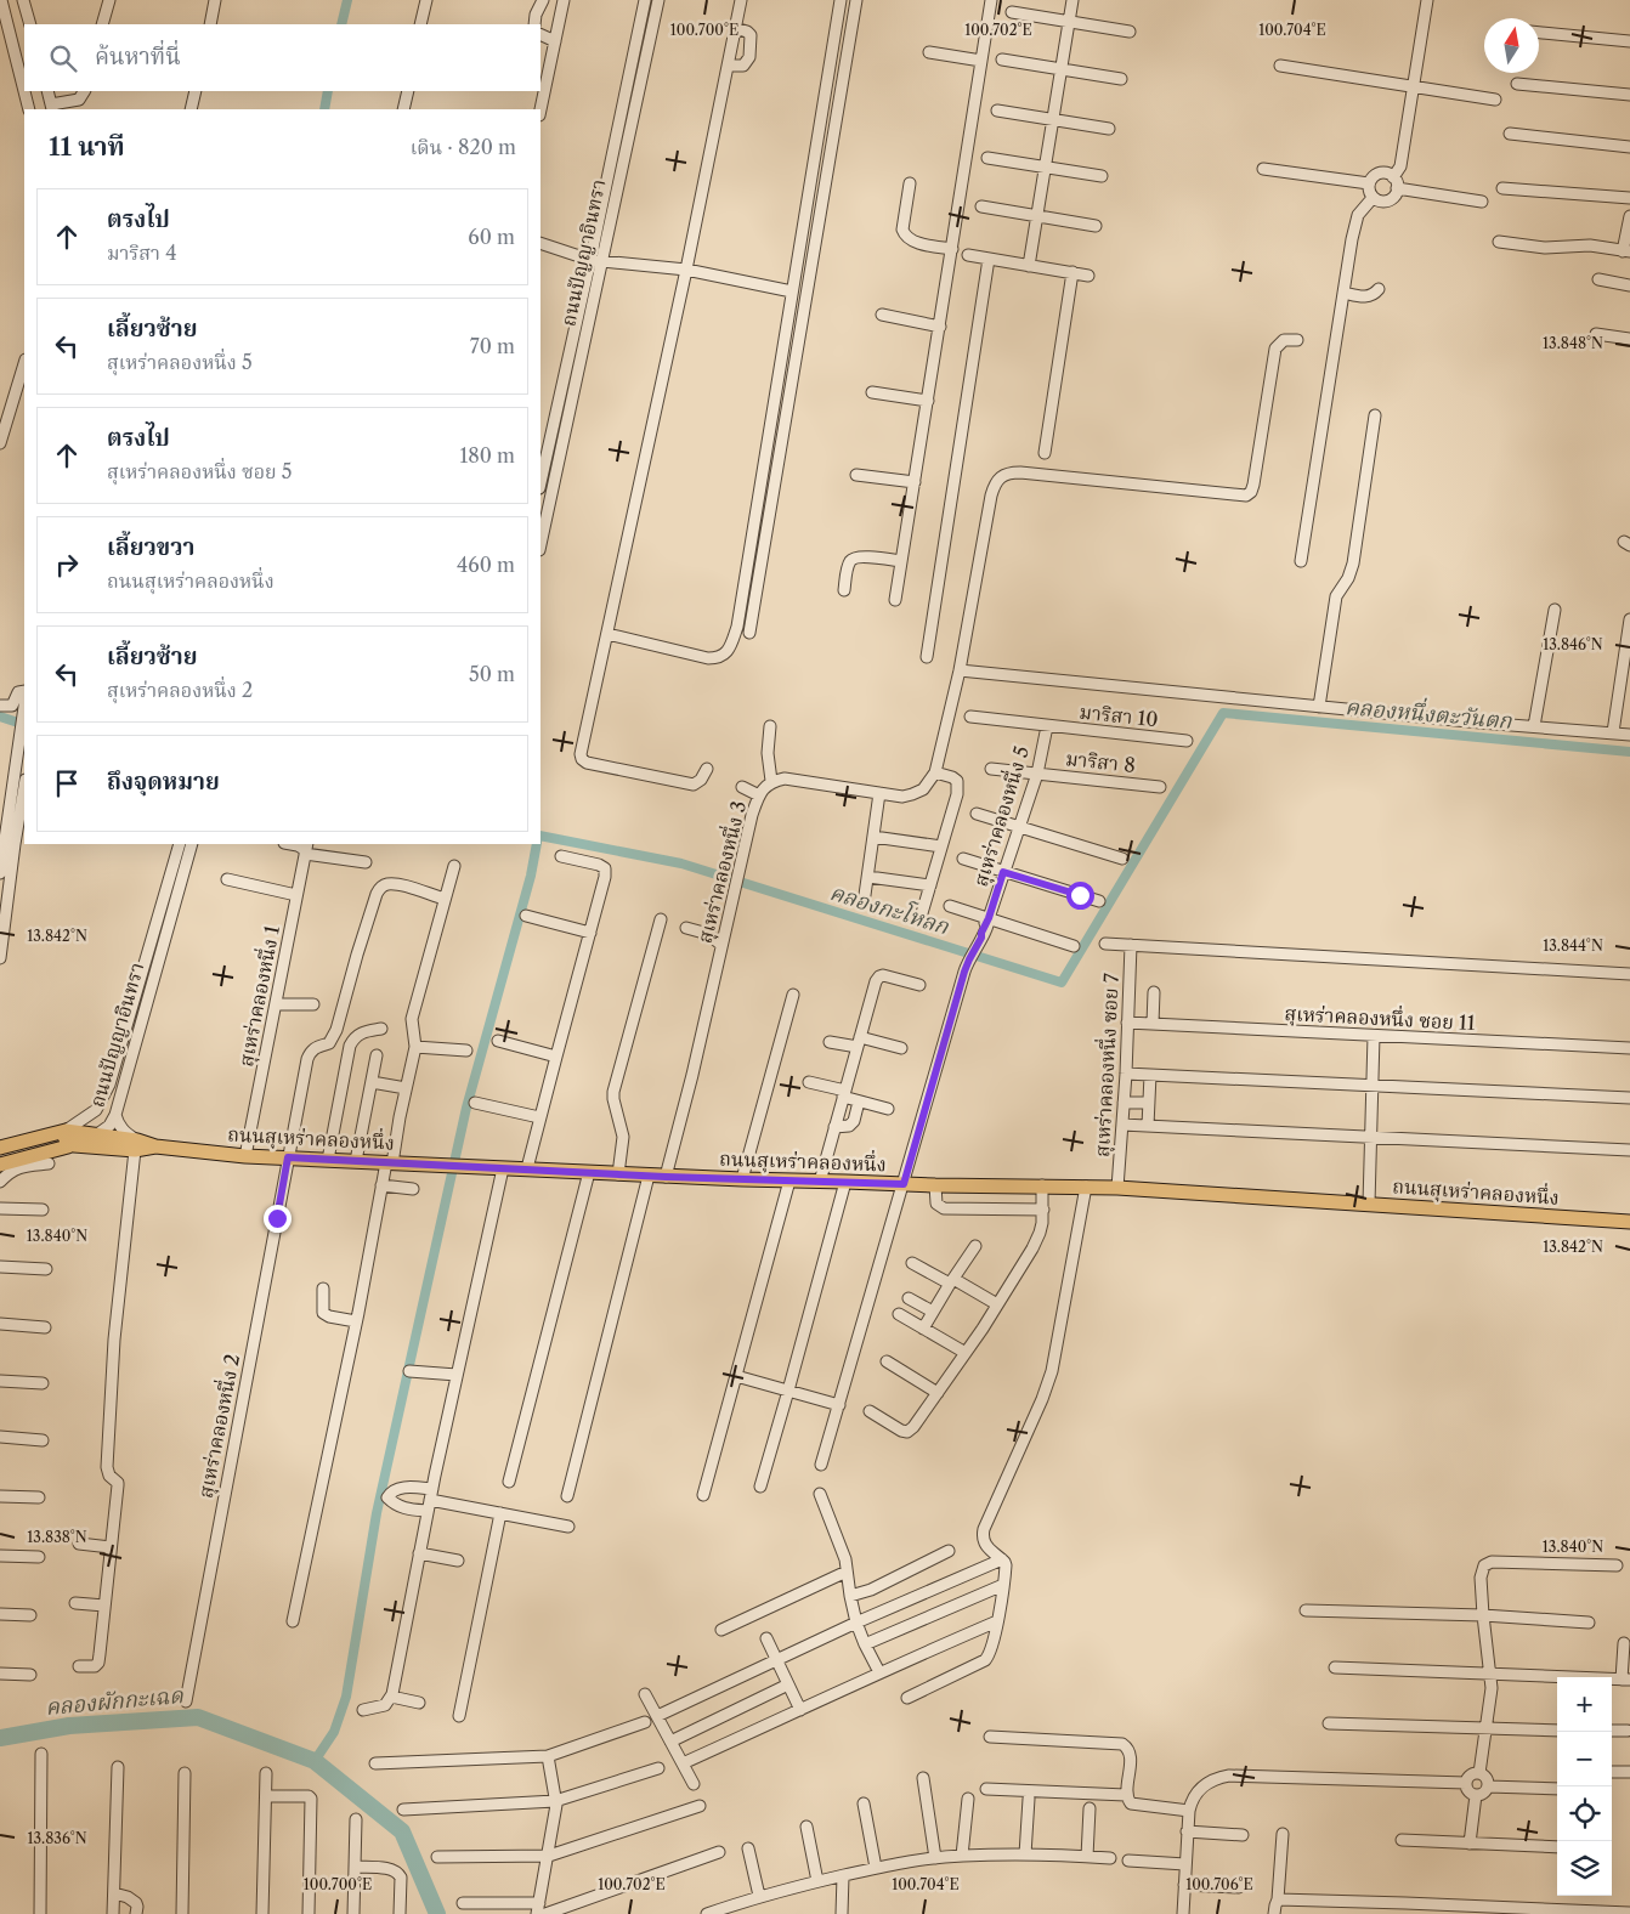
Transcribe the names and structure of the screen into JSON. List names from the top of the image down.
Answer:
{
  "streets": {
    "main road": ["ถนนปัญญาอินทรา", "ถนนสุเหร่าคลองหนึ่ง"],
    "street": [
      "มาริสา 10",
      "มาริสา 8",
      "สุเหร่าคลองหนึ่ง 5",
      "สุเหร่าคลองหนึ่ง 3",
      "สุเหร่าคลองหนึ่ง 1",
      "สุเหร่าคลองหนึ่ง ซอย 11",
      "สุเหร่าคลองหนึ่ง ซอย 7",
      "สุเหร่าคลองหนึ่ง 2"
    ]
  },
  "crossings": [
    ["ถนนปัญญาอินทรา", "ถนนสุเหร่าคลองหนึ่ง"],
    ["มาริสา 10", "สุเหร่าคลองหนึ่ง 5"],
    ["มาริสา 8", "สุเหร่าคลองหนึ่ง 5"],
    ["สุเหร่าคลองหนึ่ง 5", "ถนนสุเหร่าคลองหนึ่ง"],
    ["สุเหร่าคลองหนึ่ง 3", "ถนนสุเหร่าคลองหนึ่ง"],
    ["สุเหร่าคลองหนึ่ง 1", "ถนนสุเหร่าคลองหนึ่ง"],
    ["สุเหร่าคลองหนึ่ง ซอย 11", "สุเหร่าคลองหนึ่ง ซอย 7"],
    ["สุเหร่าคลองหนึ่ง ซอย 7", "ถนนสุเหร่าคลองหนึ่ง"],
    ["ถนนสุเหร่าคลองหนึ่ง", "สุเหร่าคลองหนึ่ง 2"]
  ],
  "water": ["คลองหนึ่งตะวันตก", "คลองกะโหลก", "คลองผักกะเฉด"],
  "north": "top",
  "page": {
    "search": "ค้นหาที่นี่",
    "heading": ["11 นาที", "เดิน · 820 m"],
    "list": [
      ["ตรงไป", "มาริสา 4", "60 m"],
      ["เลี้ยวซ้าย", "สุเหร่าคลองหนึ่ง 5", "70 m"],
      ["ตรงไป", "สุเหร่าคลองหนึ่ง ซอย 5", "180 m"],
      ["เลี้ยวขวา", "ถนนสุเหร่าคลองหนึ่ง", "460 m"],
      ["เลี้ยวซ้าย", "สุเหร่าคลองหนึ่ง 2", "50 m"],
      "ถึงจุดหมาย"
    ],
    "map_buttons": ["+", "−"]
  },
  "coordinates": [
    "100.700°E",
    "100.702°E",
    "100.704°E",
    "13.848°N",
    "13.846°N",
    "13.842°N",
    "13.844°N",
    "13.840°N",
    "13.838°N",
    "13.836°N",
    "100.706°E"
  ]
}
